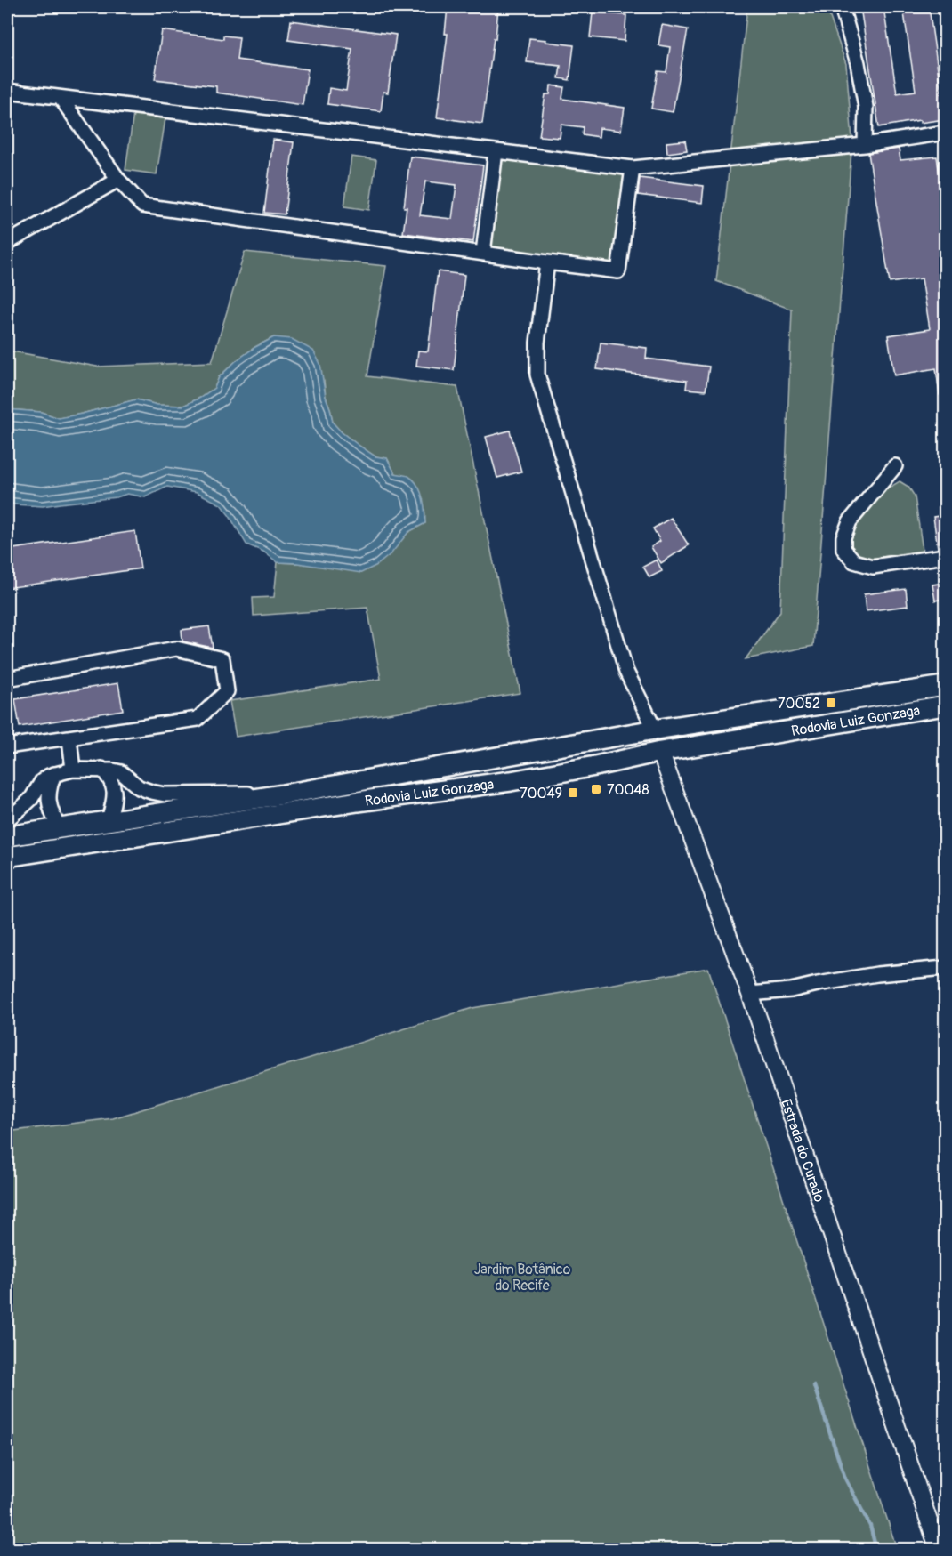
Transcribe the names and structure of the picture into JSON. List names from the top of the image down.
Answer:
{
  "streets": {
    "highway": ["Rodovia Luiz Gonzaga"],
    "main road": ["Estrada do Curado"]
  },
  "crossings": [
    ["Rodovia Luiz Gonzaga", "Estrada do Curado"]
  ],
  "parks": ["Jardim Botânico do Recife"],
  "places": {
    "transit": ["70052", "70048", "70049"]
  }
}
